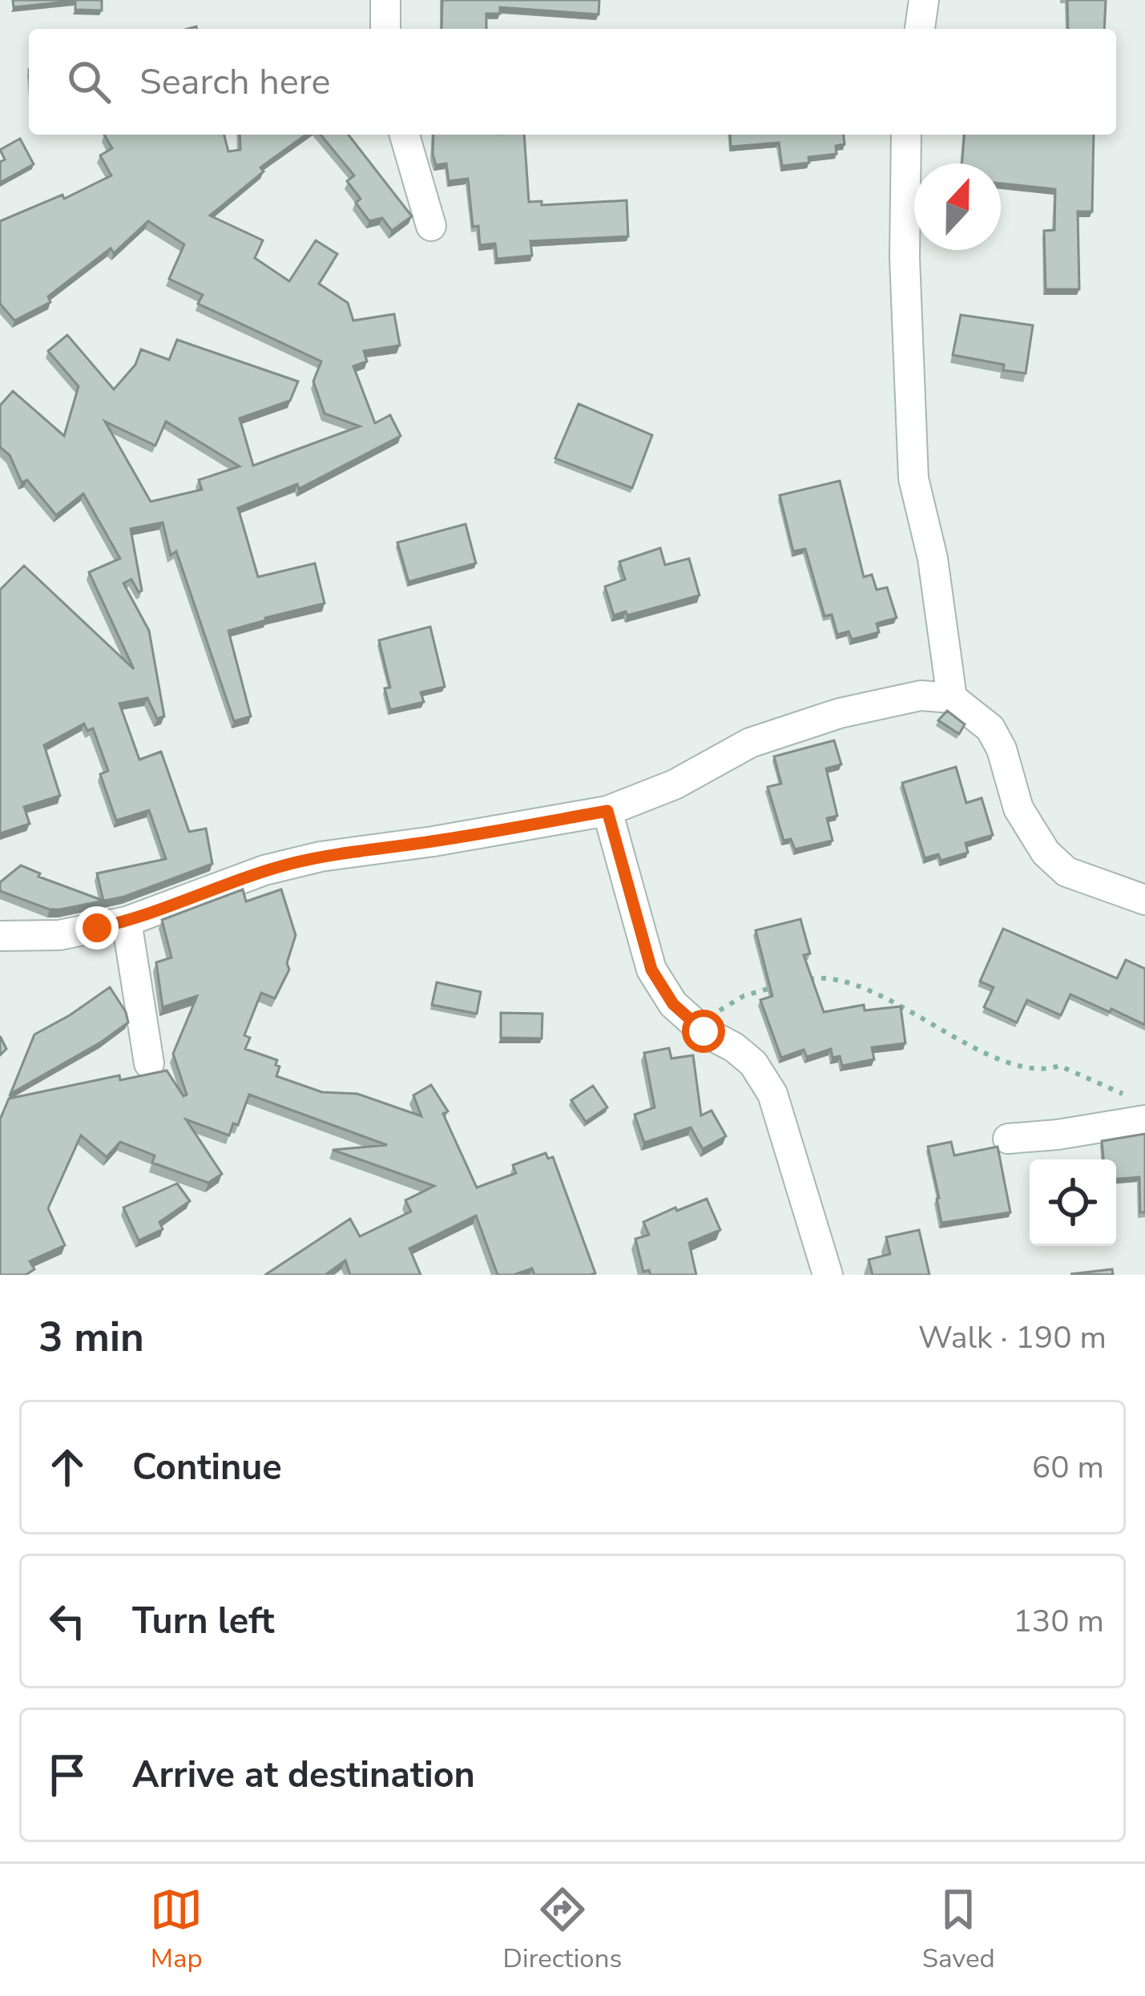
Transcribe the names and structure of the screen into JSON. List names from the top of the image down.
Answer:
{
  "north": "top",
  "page": {
    "search": "Search here",
    "heading": ["3 min", "Walk · 190 m"],
    "list": [
      ["Continue", "60 m"],
      ["Turn left", "130 m"],
      "Arrive at destination"
    ],
    "nav": ["Map", "Directions", "Saved"]
  }
}
